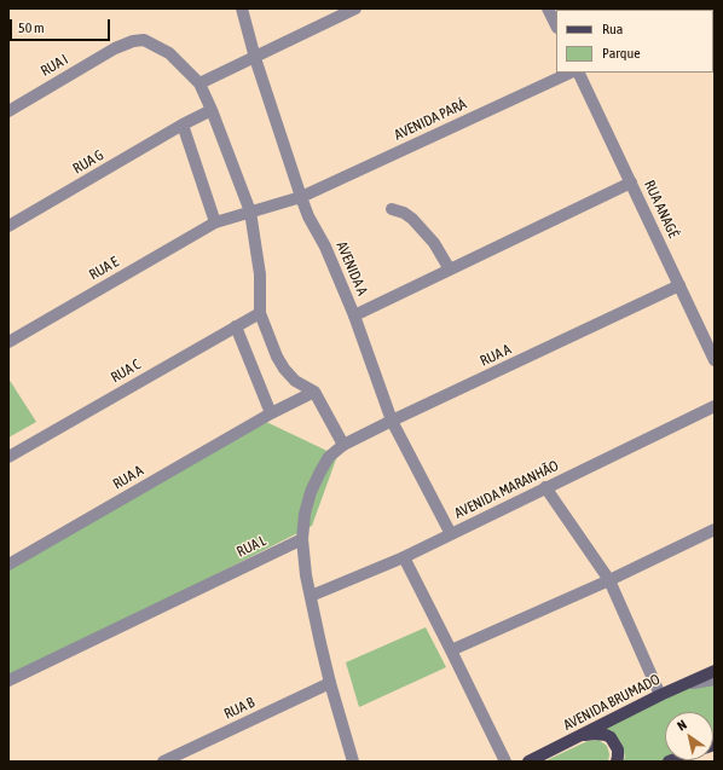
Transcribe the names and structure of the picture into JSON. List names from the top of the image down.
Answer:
{
  "streets": {
    "main road": ["AVENIDA BRUMADO"],
    "street": [
      "RUA I",
      "AVENIDA PARÁ",
      "RUA G",
      "RUA ANAGÉ",
      "RUA E",
      "AVENIDA A",
      "RUA A",
      "RUA C",
      "AVENIDA MARANHÃO",
      "RUA L",
      "RUA B"
    ]
  },
  "crossings": [
    ["AVENIDA PARÁ", "RUA E"],
    ["AVENIDA PARÁ", "AVENIDA A"],
    ["RUA ANAGÉ", "RUA A"],
    ["AVENIDA A", "RUA A"],
    ["AVENIDA A", "AVENIDA MARANHÃO"],
    ["RUA A", "RUA L"]
  ],
  "legend": ["Rua", "Parque"],
  "scale_bar": "50 m",
  "north": "top left"
}
